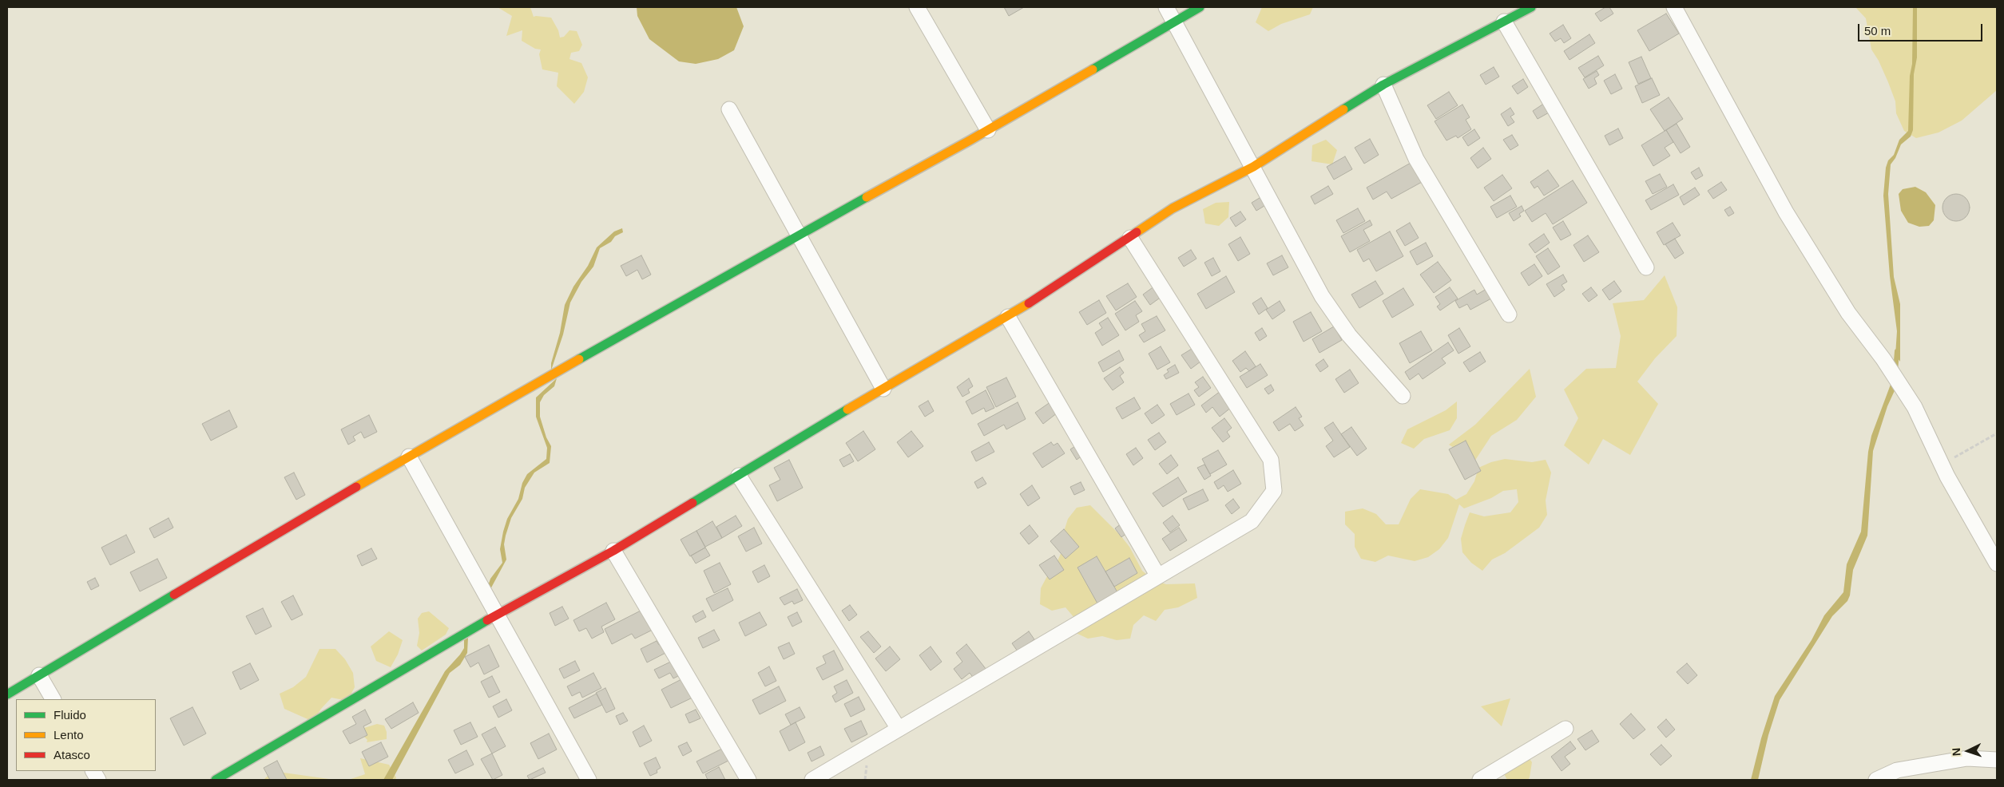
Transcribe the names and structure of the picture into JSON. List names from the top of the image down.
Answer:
{
  "legend": ["Fluido", "Lento", "Atasco"],
  "scale_bar": "50 m",
  "north": "left"
}
